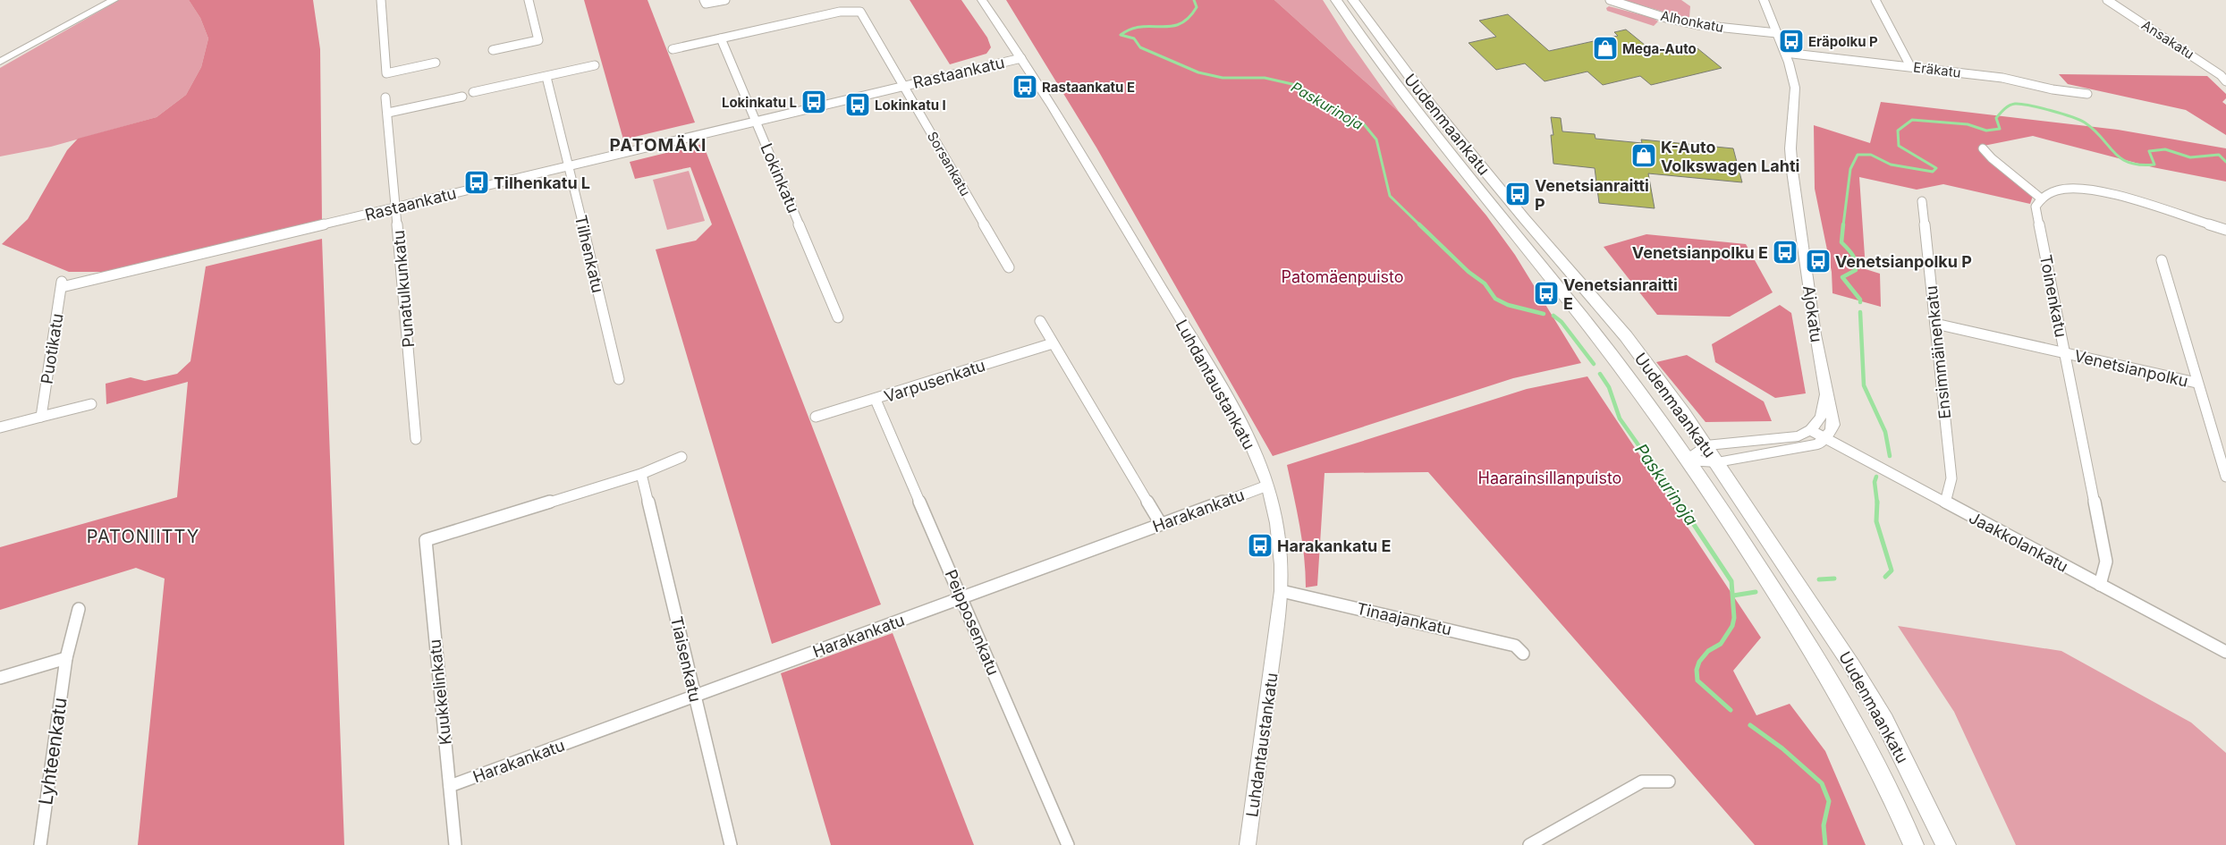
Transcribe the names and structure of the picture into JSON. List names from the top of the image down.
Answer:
{
  "streets": {
    "main road": ["Uudenmaankatu"],
    "street": [
      "Alhonkatu",
      "Ansakatu",
      "Eräkatu",
      "Rastaankatu",
      "Sorsankatu",
      "Lokinkatu",
      "Tilhenkatu",
      "Punatulkunkatu",
      "Toinenkatu",
      "Ajokatu",
      "Puotikatu",
      "Ensimmäinenkatu",
      "Venetsianpolku",
      "Varpusenkatu",
      "Luhdantaustankatu",
      "Harakankatu",
      "Jaakkolankatu",
      "Tinaajankatu",
      "Peipposenkatu",
      "Tiaisenkatu",
      "Kuukkelinkatu",
      "Lyhteenkatu"
    ]
  },
  "crossings": [
    ["Alhonkatu", "Ajokatu"],
    ["Eräkatu", "Ajokatu"],
    ["Rastaankatu", "Sorsankatu"],
    ["Rastaankatu", "Lokinkatu"],
    ["Rastaankatu", "Tilhenkatu"],
    ["Rastaankatu", "Punatulkunkatu"],
    ["Rastaankatu", "Puotikatu"],
    ["Rastaankatu", "Luhdantaustankatu"],
    ["Sorsankatu", "Lokinkatu"],
    ["Toinenkatu", "Venetsianpolku"],
    ["Toinenkatu", "Jaakkolankatu"],
    ["Ajokatu", "Jaakkolankatu"],
    ["Ensimmäinenkatu", "Venetsianpolku"],
    ["Ensimmäinenkatu", "Jaakkolankatu"],
    ["Varpusenkatu", "Peipposenkatu"],
    ["Luhdantaustankatu", "Harakankatu"],
    ["Luhdantaustankatu", "Tinaajankatu"],
    ["Harakankatu", "Peipposenkatu"],
    ["Harakankatu", "Tiaisenkatu"],
    ["Harakankatu", "Kuukkelinkatu"],
    ["Tiaisenkatu", "Kuukkelinkatu"]
  ],
  "districts": ["PATOMÄKI", "PATONIITTY"],
  "water": ["Paskurinoja"],
  "parks": ["Patomäenpuisto", "Haarainsillanpuisto"],
  "places": {
    "bus stop": [
      "Eräpolku P",
      "Rastaankatu E",
      "Lokinkatu L",
      "Lokinkatu I",
      "Tilhenkatu L",
      "Venetsianraitti P",
      "Venetsianpolku E",
      "Venetsianpolku P",
      "Venetsianraitti E",
      "Harakankatu E"
    ],
    "shop": ["Mega-Auto", "K-Auto Volkswagen Lahti"]
  }
}
